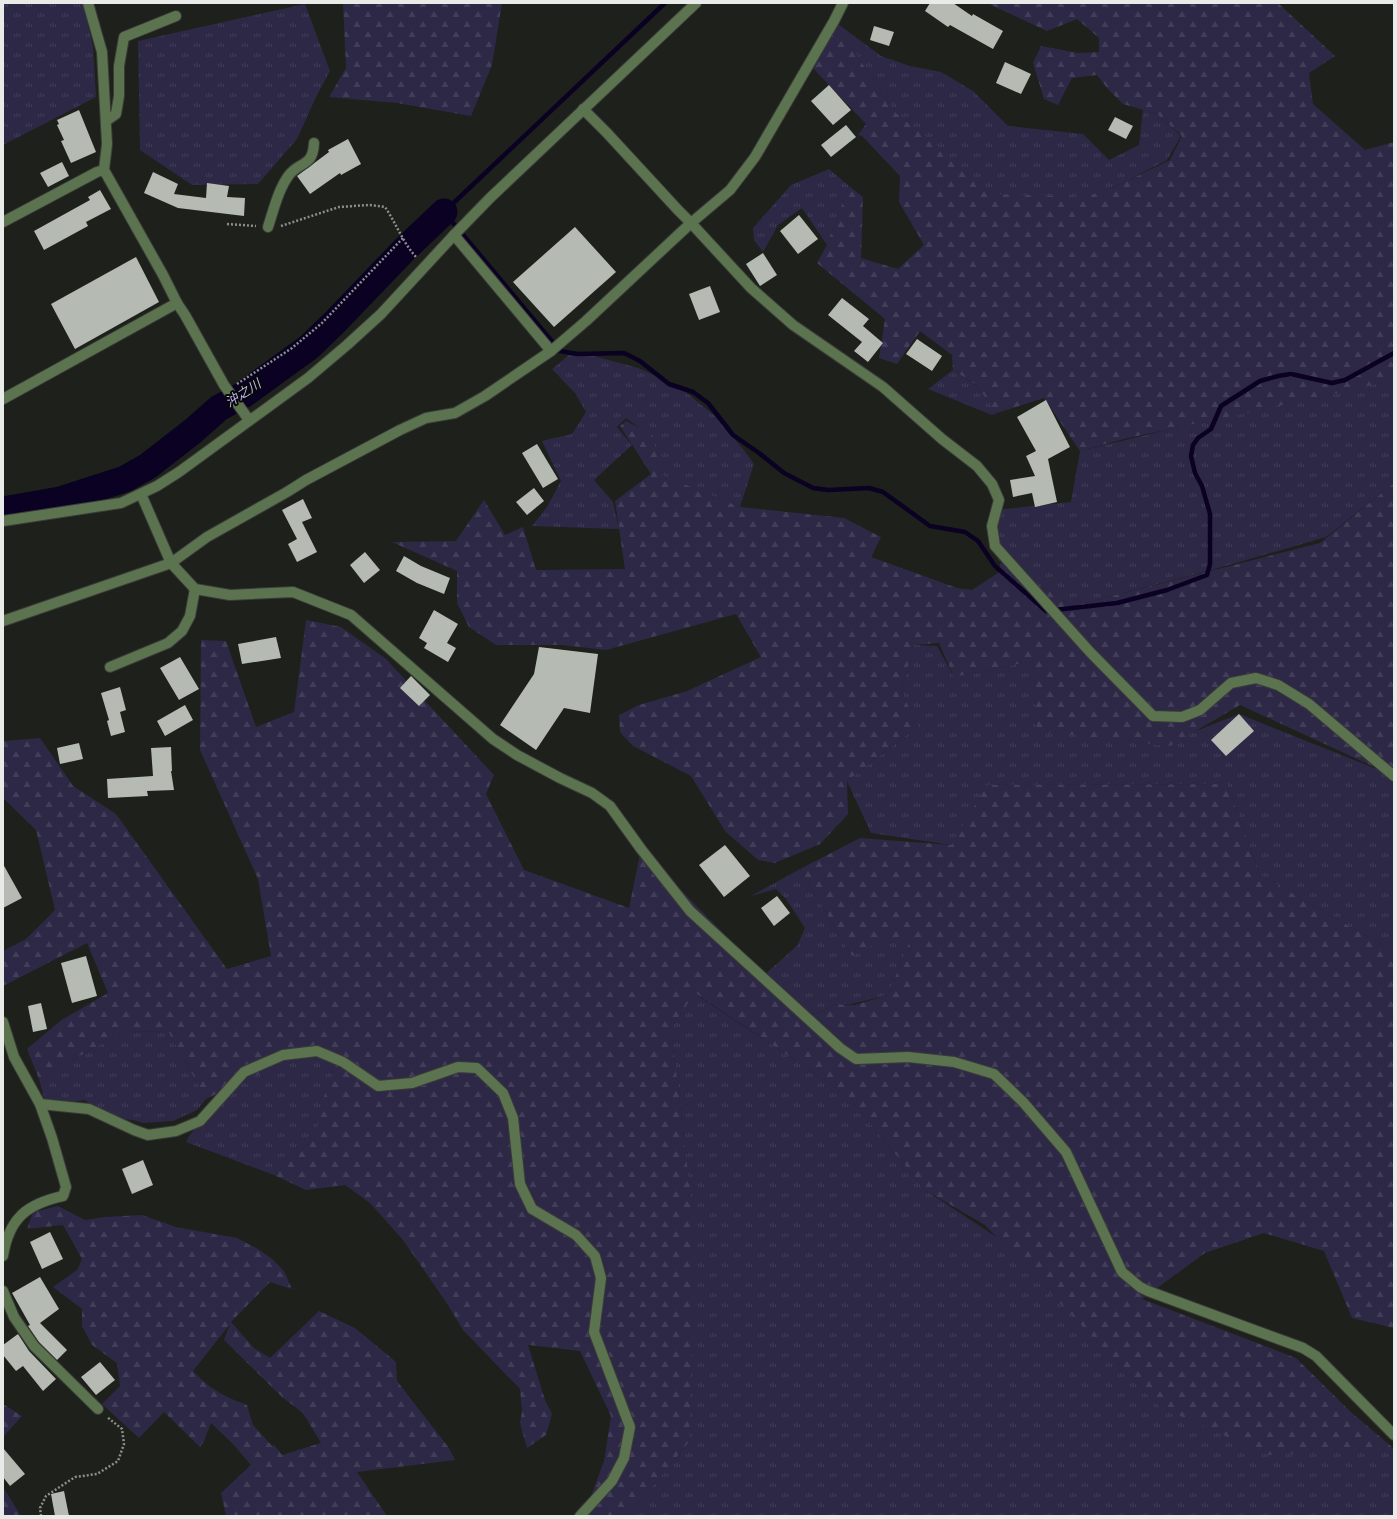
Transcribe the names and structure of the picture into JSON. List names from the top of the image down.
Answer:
{
  "water": ["沖之川"]
}
